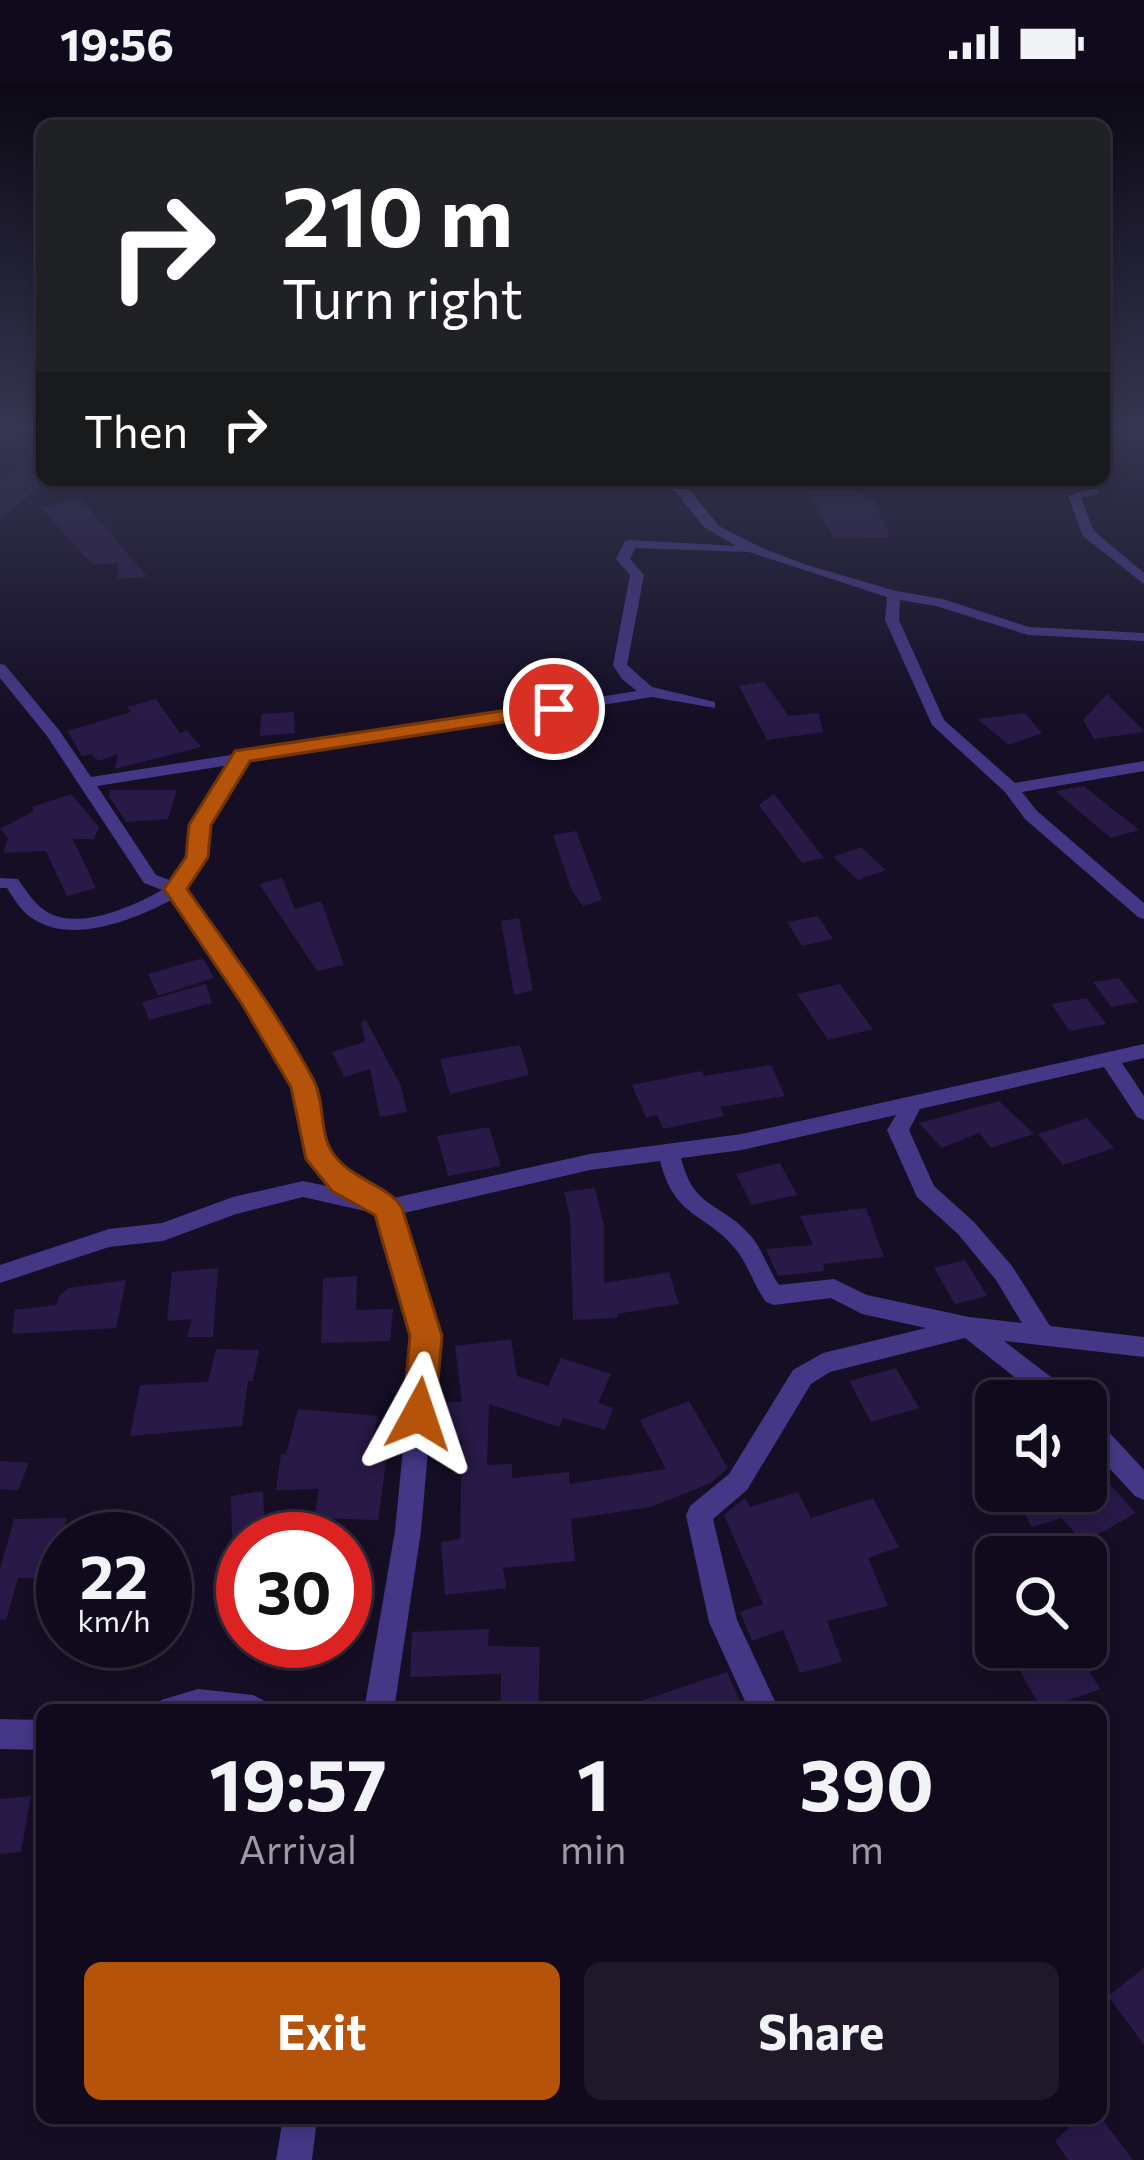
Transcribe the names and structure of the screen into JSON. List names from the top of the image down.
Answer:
{
  "page": {
    "status": "19:56",
    "turn": ["210 m", "Turn right"],
    "then": "Then",
    "speed": "22 km/h",
    "limit": "30",
    "eta": [
      "19:57",
      "Arrival",
      "1",
      "min",
      "390",
      "m"
    ],
    "buttons": ["Exit", "Share"]
  }
}
